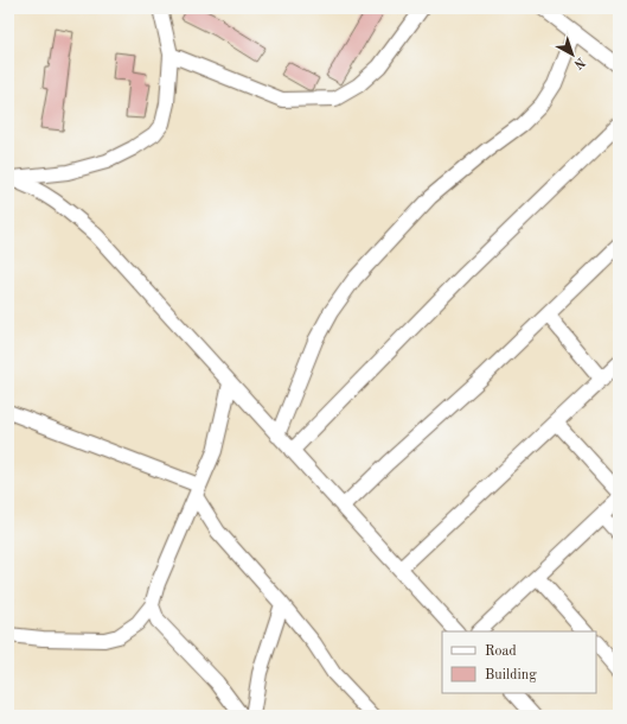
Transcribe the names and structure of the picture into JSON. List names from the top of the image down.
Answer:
{
  "legend": ["Road", "Building"],
  "north": "bottom right"
}
